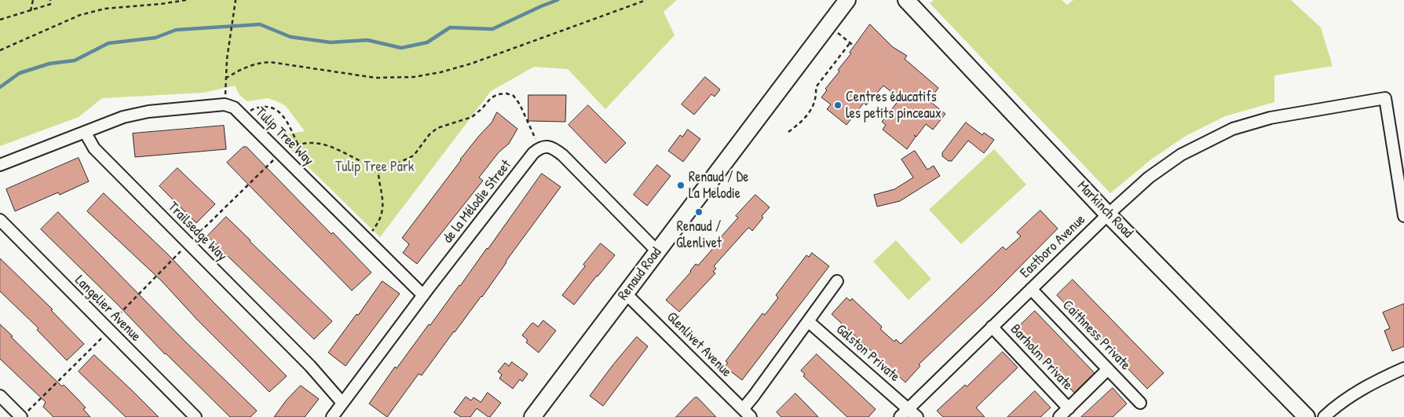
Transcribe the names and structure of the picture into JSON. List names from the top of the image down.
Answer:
{
  "streets": {
    "street": [
      "Tulip Tree Way",
      "de la Mélodie Street",
      "Markinch Road",
      "Trailsedge Way",
      "Eastboro Avenue",
      "Renaud Road",
      "Langelier Avenue",
      "Caithness Private",
      "Glenlivet Avenue",
      "Galston Private",
      "Barholm Private"
    ]
  },
  "crossings": [
    ["Tulip Tree Way", "de la Mélodie Street"],
    ["de la Mélodie Street", "Trailsedge Way"],
    ["de la Mélodie Street", "Renaud Road"],
    ["Markinch Road", "Eastboro Avenue"],
    ["Eastboro Avenue", "Caithness Private"],
    ["Eastboro Avenue", "Galston Private"],
    ["Eastboro Avenue", "Barholm Private"],
    ["Renaud Road", "Glenlivet Avenue"]
  ],
  "parks": ["Tulip Tree Park"],
  "places": ["Centres éducatifs les petits pinceaux", "Renaud / De La Melodie", "Renaud / Glenlivet"]
}
